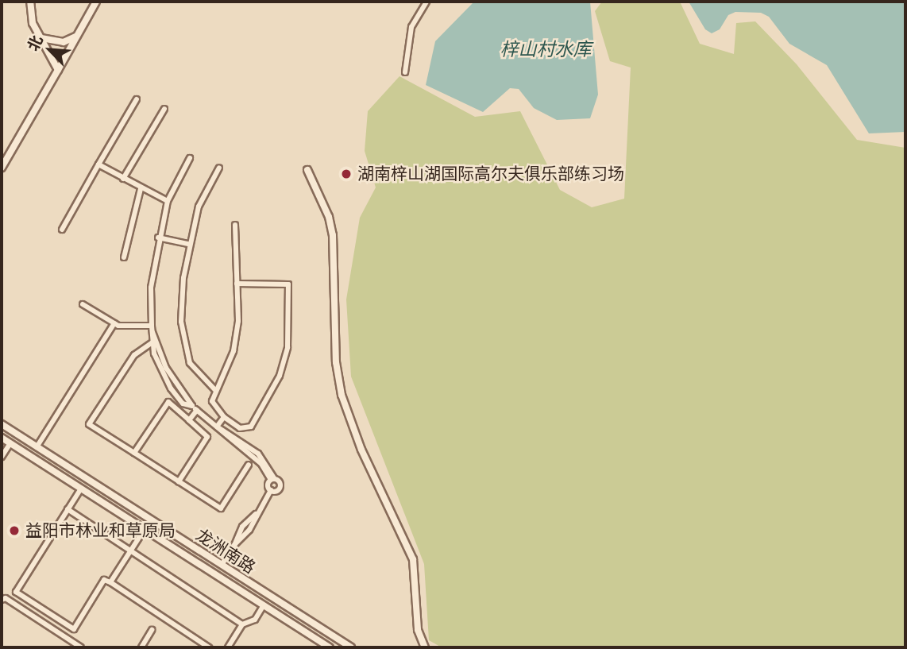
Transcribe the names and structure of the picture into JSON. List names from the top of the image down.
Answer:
{
  "streets": {
    "main road": ["龙洲南路"]
  },
  "water": ["梓山村水库"],
  "places": ["湖南梓山湖国际高尔夫俱乐部练习场", "益阳市林业和草原局"],
  "north": "top left"
}
